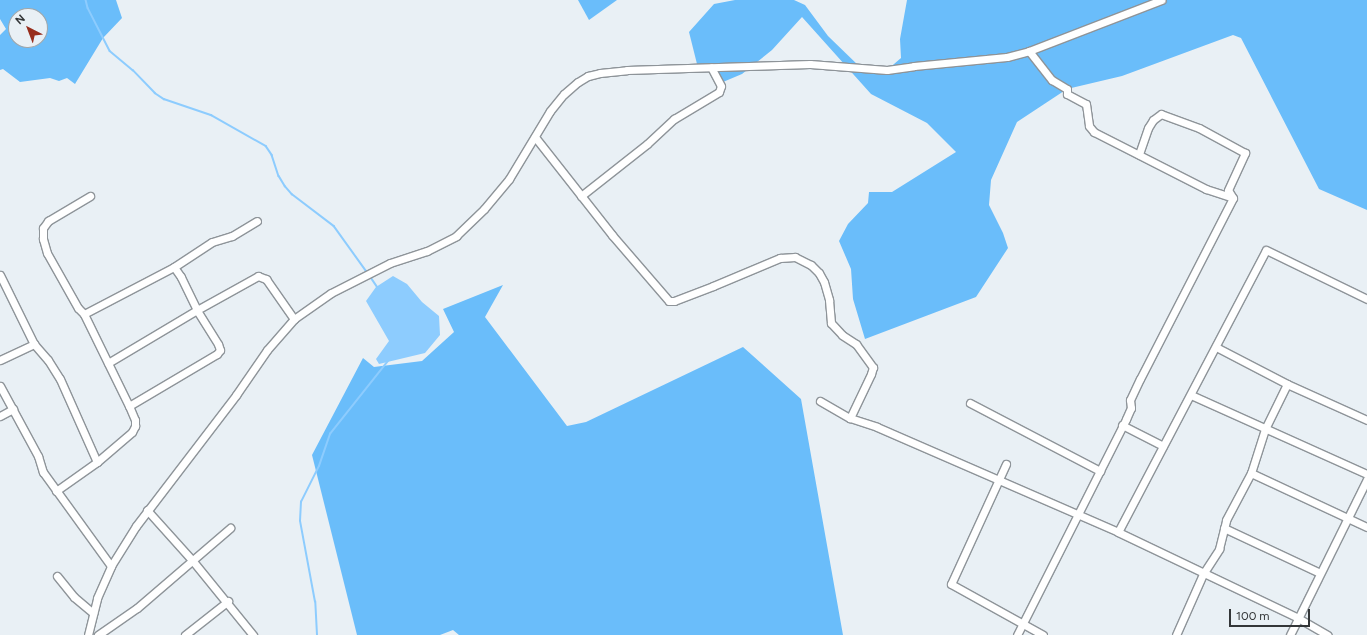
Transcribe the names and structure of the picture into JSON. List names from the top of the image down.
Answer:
{
  "scale_bar": "100 m",
  "north": "top left"
}
